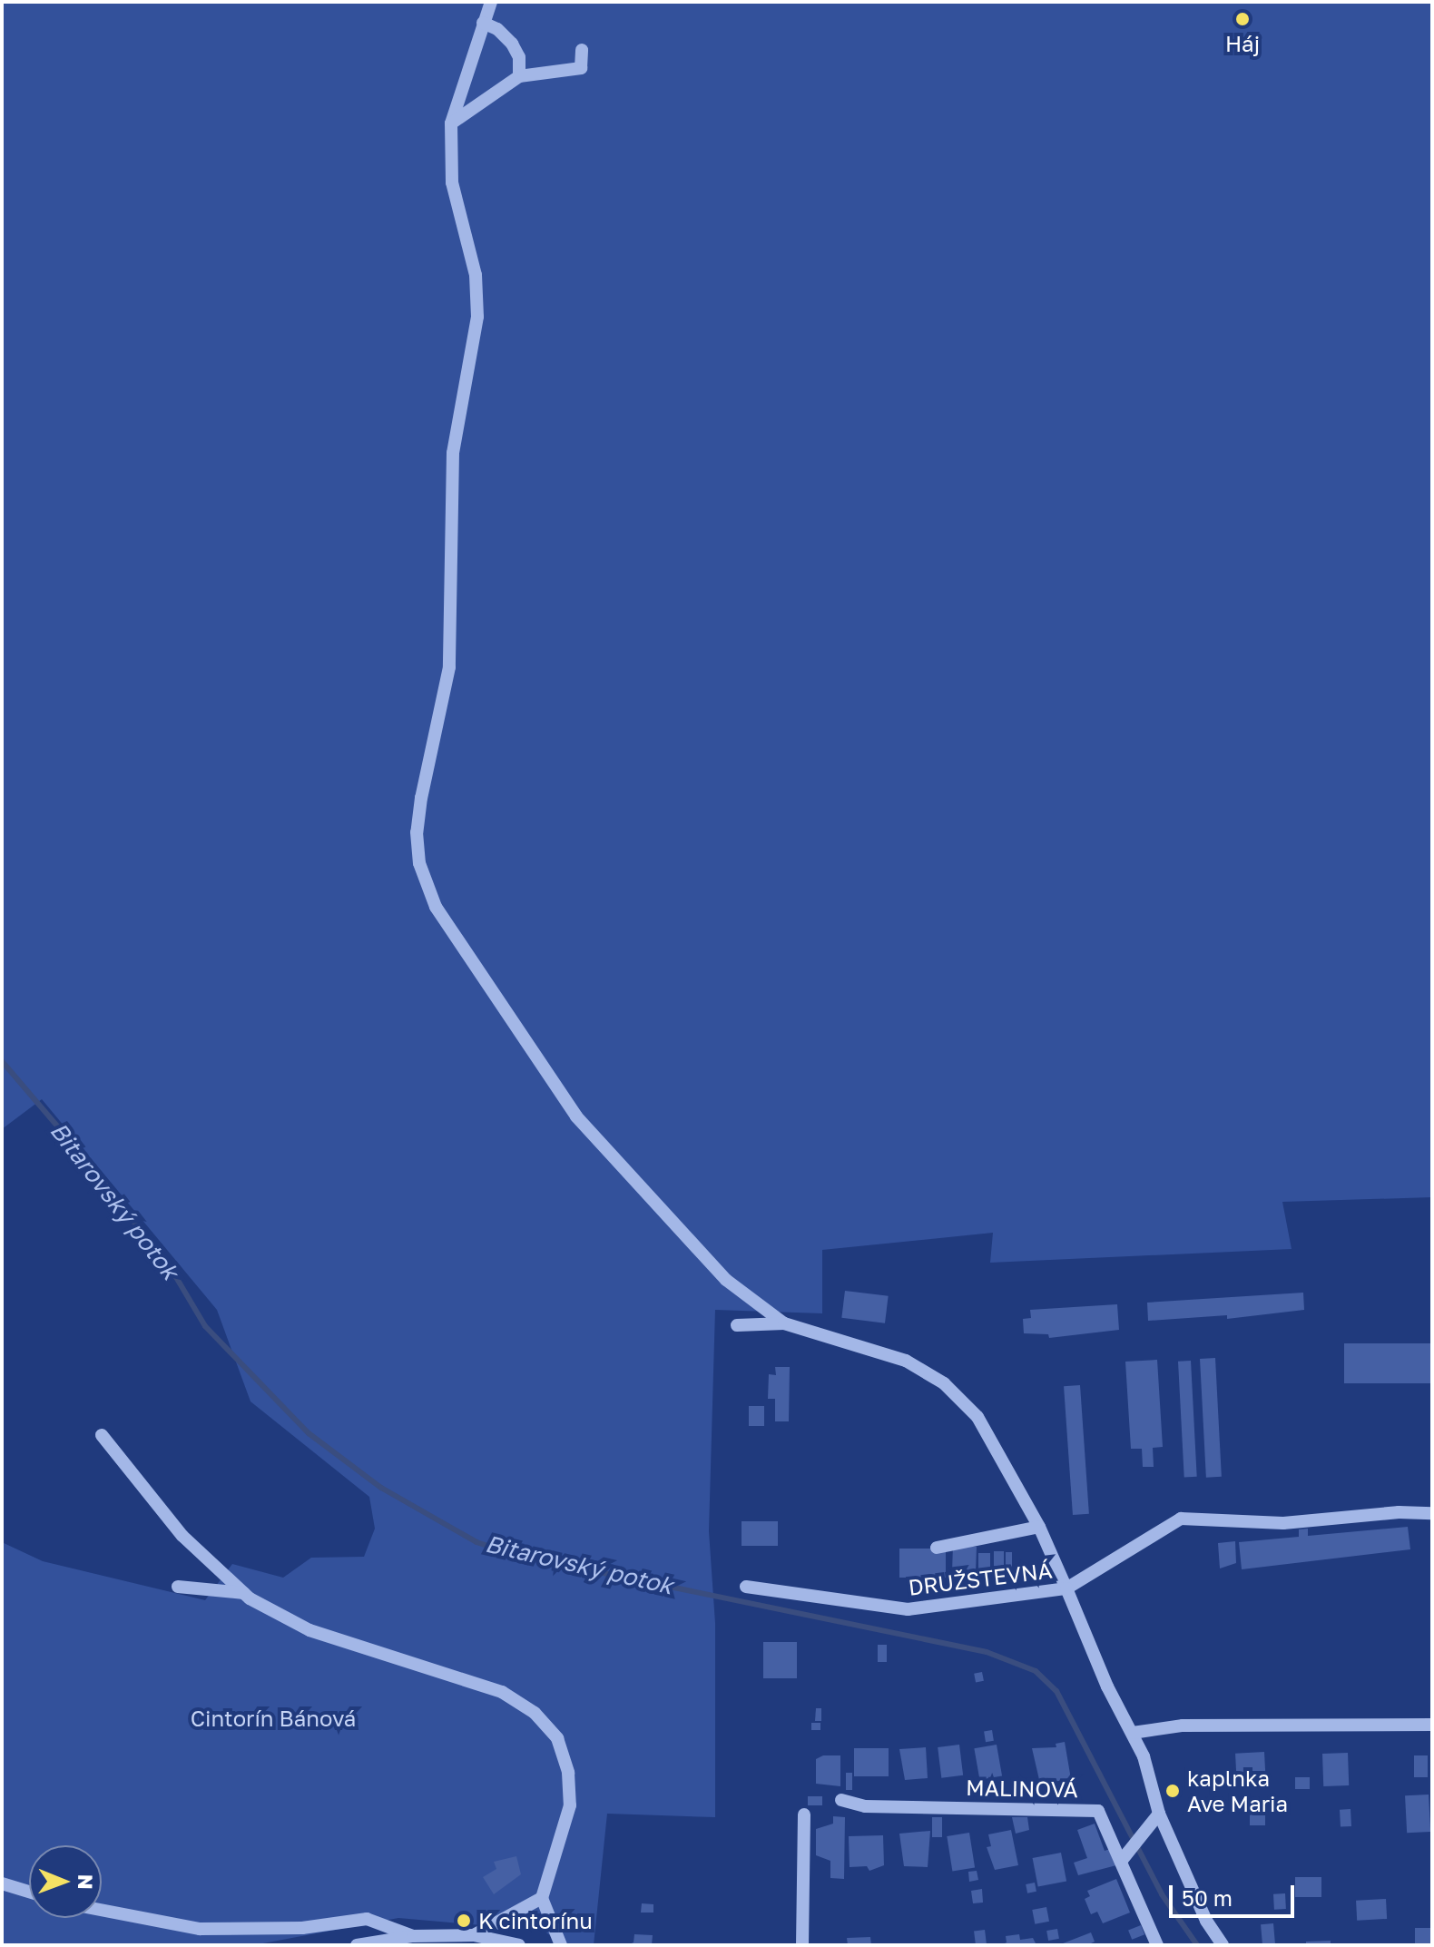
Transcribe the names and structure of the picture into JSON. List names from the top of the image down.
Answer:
{
  "streets": {
    "street": ["DRUŽSTEVNÁ", "MALINOVÁ"]
  },
  "water": ["Bitarovský potok"],
  "parks": ["Cintorín Bánová"],
  "places": ["Háj", "kaplnka Ave Maria", "K cintorínu"],
  "scale_bar": "50 m",
  "north": "right"
}
